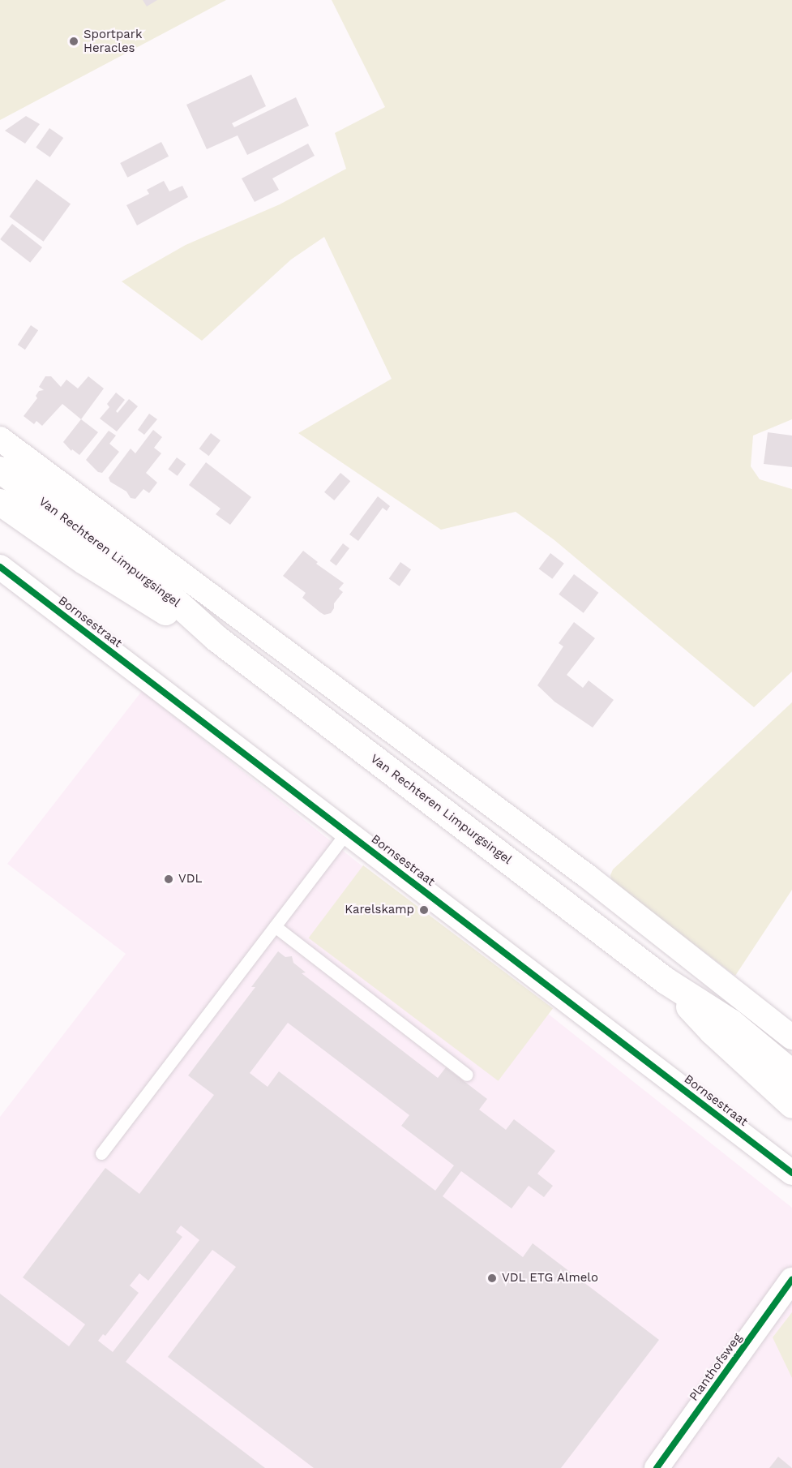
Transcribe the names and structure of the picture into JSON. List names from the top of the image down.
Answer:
{
  "streets": {
    "main road": ["Van Rechteren Limpurgsingel"],
    "street": ["Bornsestraat", "Planthofsweg"]
  },
  "places": [
    "Sportpark Heracles",
    "VDL",
    "Karelskamp",
    "VDL ETG Almelo"
  ]
}
